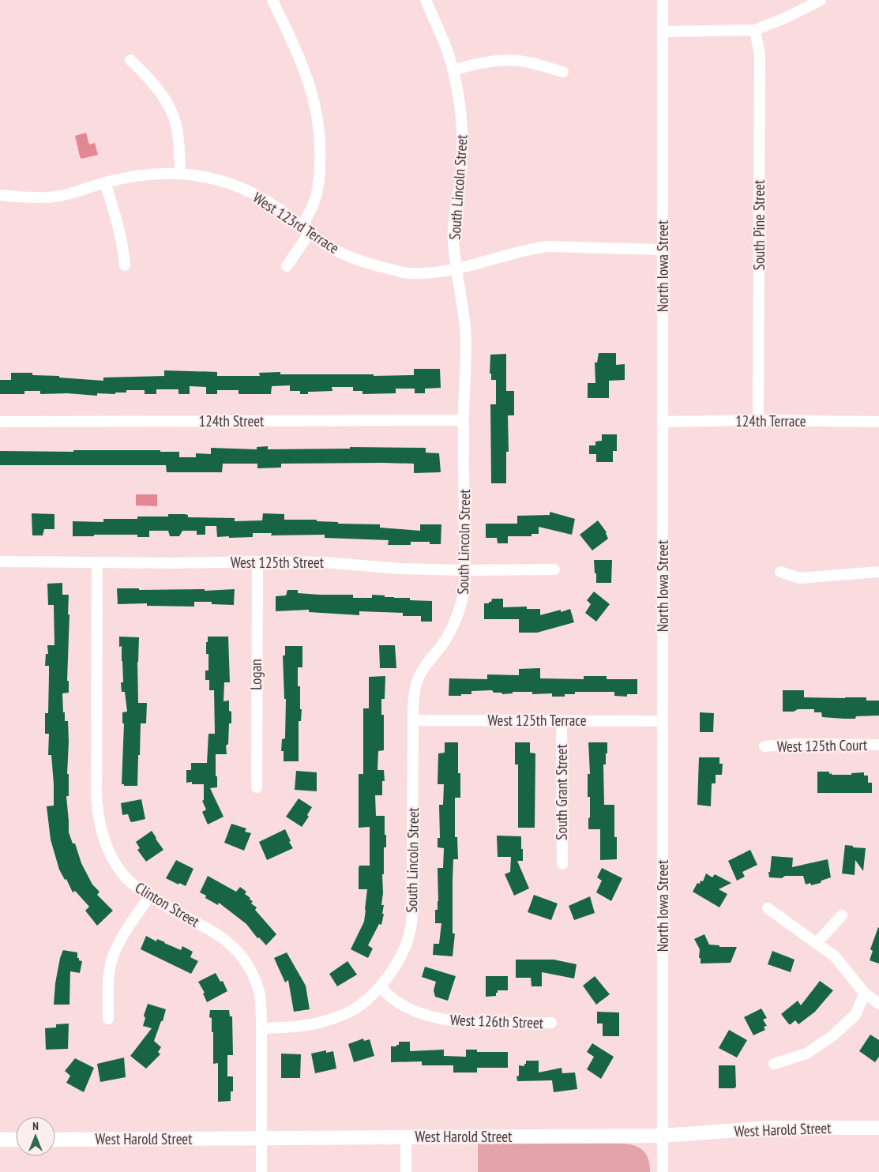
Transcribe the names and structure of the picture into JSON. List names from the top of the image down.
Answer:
{
  "streets": {
    "main road": ["West Harold Street"],
    "street": [
      "South Lincoln Street",
      "West 123rd Terrace",
      "South Pine Street",
      "North Iowa Street",
      "124th Street",
      "124th Terrace",
      "West 125th Street",
      "Logan",
      "West 125th Terrace",
      "West 125th Court",
      "South Grant Street",
      "Clinton Street",
      "West 126th Street"
    ]
  },
  "crossings": [
    ["South Lincoln Street", "West 123rd Terrace"],
    ["South Lincoln Street", "124th Street"],
    ["South Lincoln Street", "West 125th Street"],
    ["South Lincoln Street", "West 125th Terrace"],
    ["South Lincoln Street", "Clinton Street"],
    ["South Lincoln Street", "West 126th Street"],
    ["West 123rd Terrace", "North Iowa Street"],
    ["South Pine Street", "124th Terrace"],
    ["North Iowa Street", "124th Terrace"],
    ["North Iowa Street", "West 125th Terrace"],
    ["North Iowa Street", "West Harold Street"],
    ["West 125th Street", "Logan"],
    ["West 125th Street", "Clinton Street"],
    ["West 125th Terrace", "South Grant Street"],
    ["Clinton Street", "West Harold Street"]
  ],
  "north": "top"
}
